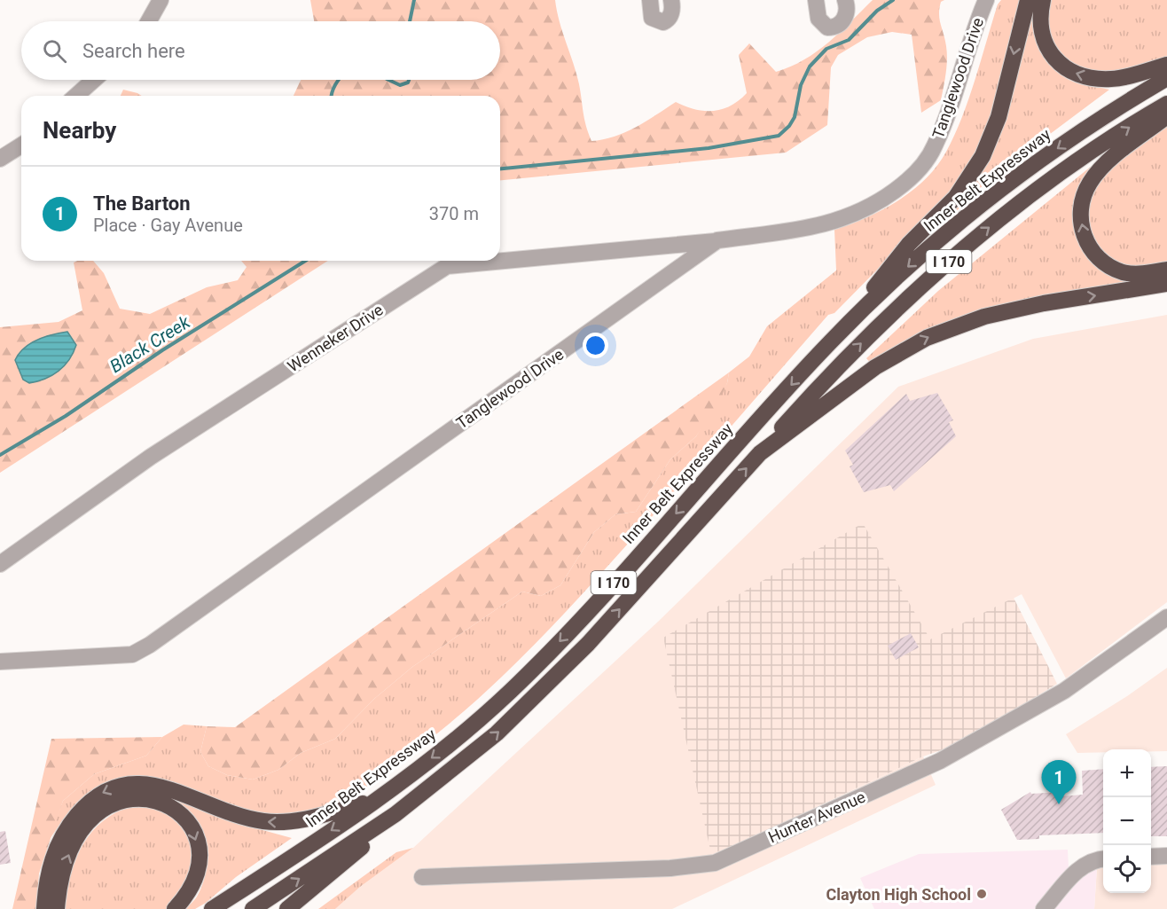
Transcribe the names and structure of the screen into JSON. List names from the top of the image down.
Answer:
{
  "streets": {
    "highway": ["Inner Belt Expressway", "I 170"],
    "street": ["Tanglewood Drive", "Wenneker Drive", "Hunter Avenue"]
  },
  "crossings": [
    ["Tanglewood Drive", "Wenneker Drive"]
  ],
  "water": ["Black Creek"],
  "places": ["Clayton High School"],
  "page": {
    "search": "Search here",
    "heading": "Nearby",
    "list": [
      {
        "mark": "1",
        "name": "The Barton",
        "note": "Place · Gay Avenue",
        "value": "370 m"
      }
    ],
    "map_buttons": ["+", "−"],
    "pins": "1"
  }
}
